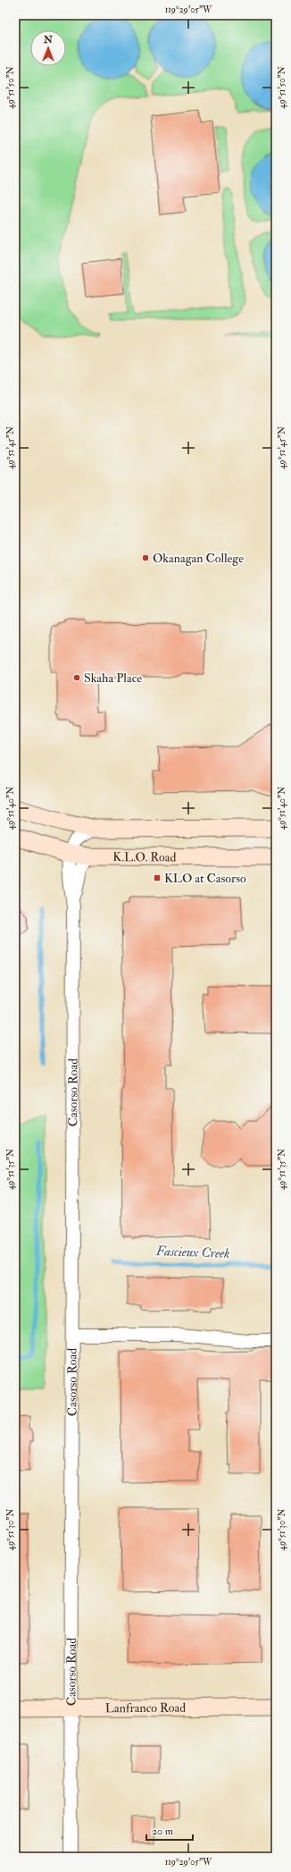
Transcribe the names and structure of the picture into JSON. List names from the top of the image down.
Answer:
{
  "streets": {
    "main road": ["K.L.O. Road", "Lanfranco Road"],
    "street": ["Casorso Road"]
  },
  "crossings": [
    ["K.L.O. Road", "Casorso Road"],
    ["Casorso Road", "Lanfranco Road"]
  ],
  "water": ["Fascieux Creek"],
  "places": {
    "other": ["Okanagan College", "Skaha Place"],
    "transit": ["KLO at Casorso"]
  },
  "scale_bar": "20 m",
  "north": "top",
  "coordinates": [
    "119°29'05\"W",
    "49°51'50\"N",
    "49°51'45\"N",
    "49°51'40\"N",
    "49°51'35\"N",
    "49°51'30\"N"
  ]
}
